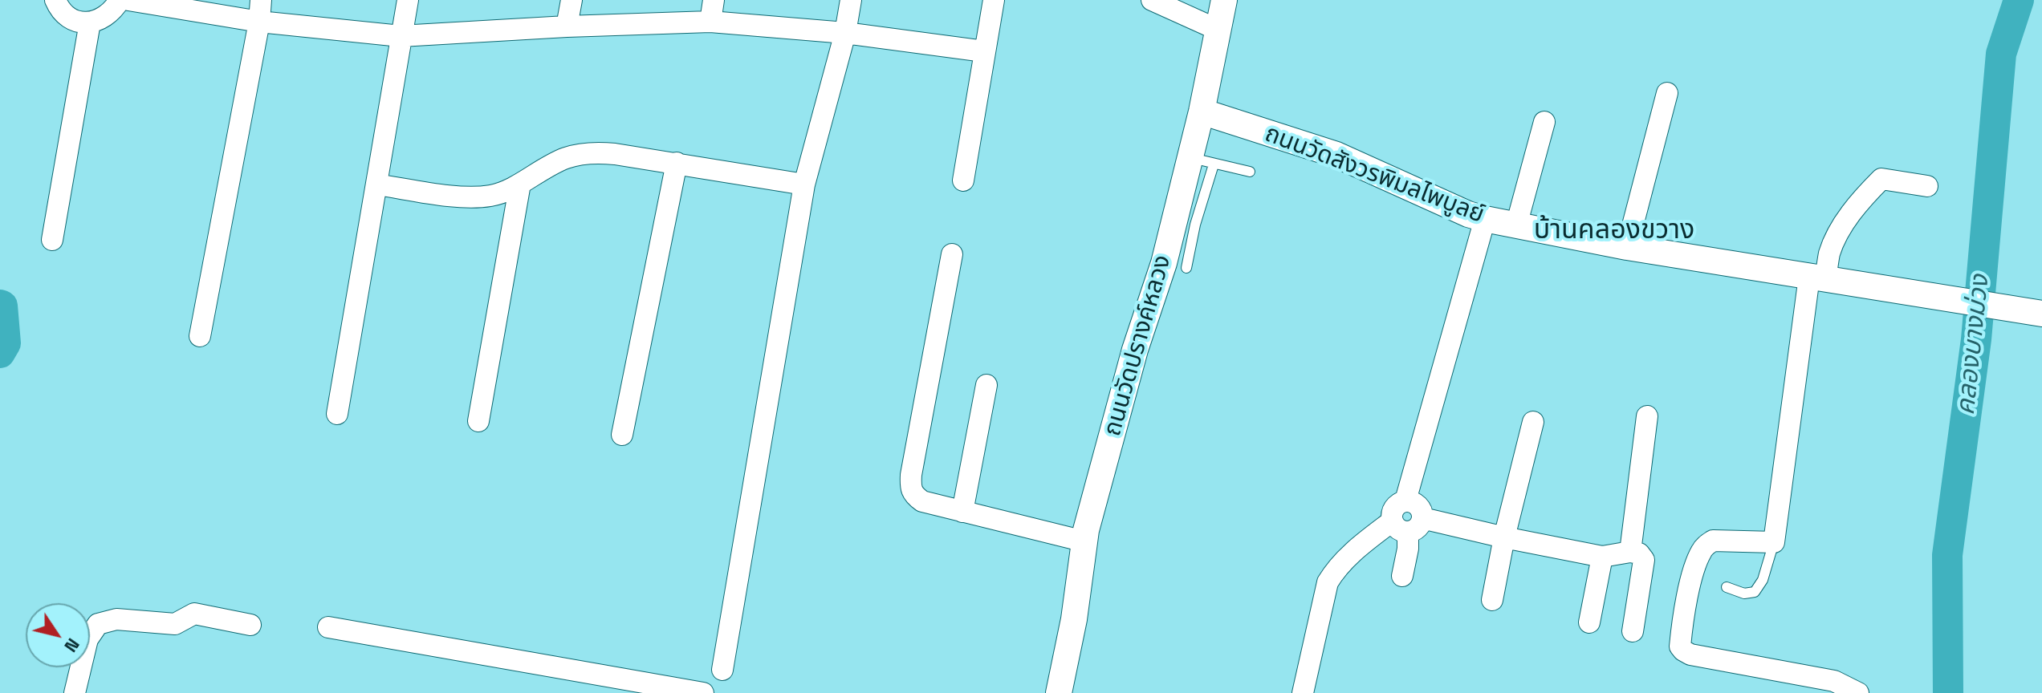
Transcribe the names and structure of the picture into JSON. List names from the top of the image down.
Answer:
{
  "streets": {
    "street": ["ถนนวัดสังวรพิมลไพบูลย์", "ถนนวัดปรางค์หลวง"]
  },
  "crossings": [
    ["ถนนวัดสังวรพิมลไพบูลย์", "ถนนวัดปรางค์หลวง"]
  ],
  "districts": ["บ้านคลองขวาง"],
  "water": ["คลองบางม่วง"],
  "north": "bottom right"
}
